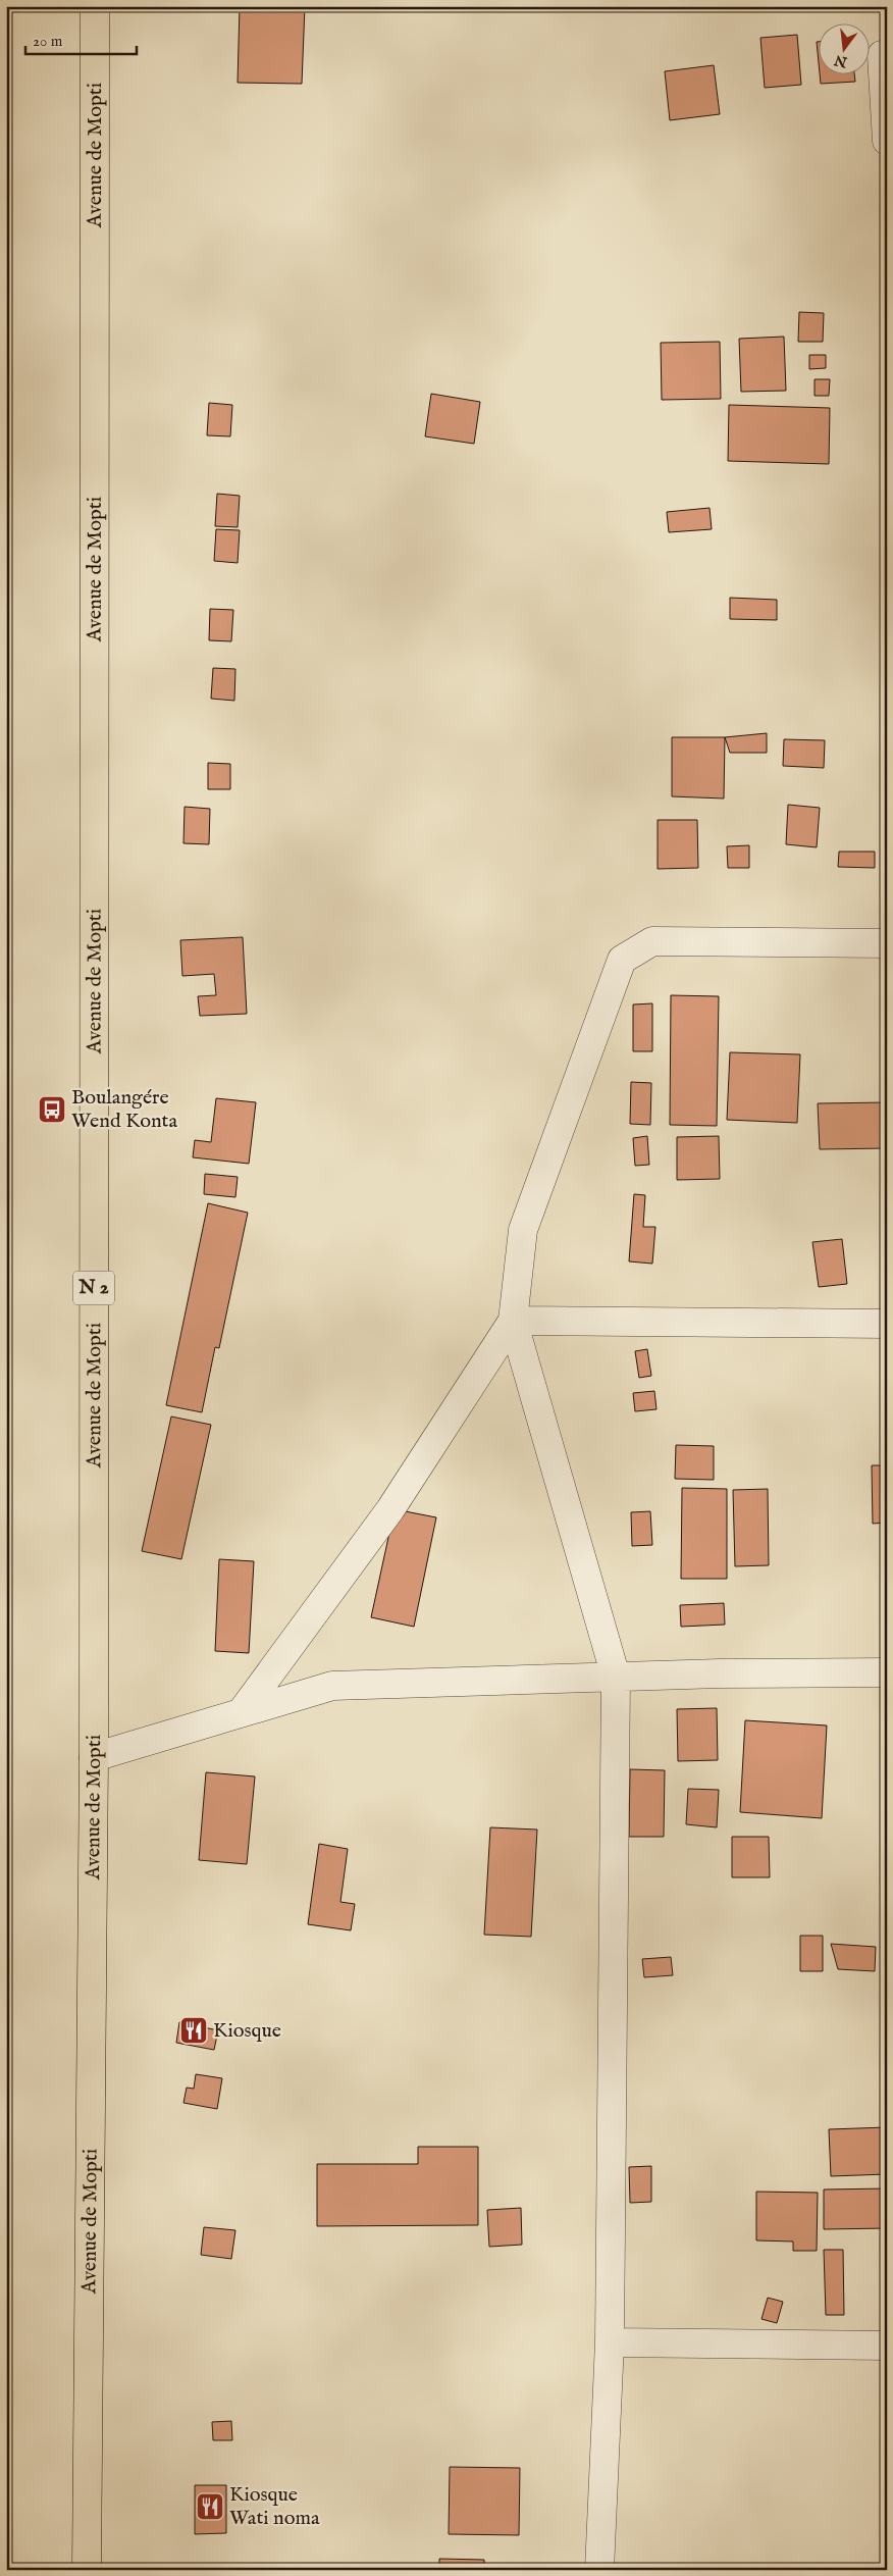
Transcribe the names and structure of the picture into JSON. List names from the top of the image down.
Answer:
{
  "streets": {
    "main road": ["Avenue de Mopti", "N 2"]
  },
  "places": {
    "bus stop": ["Boulangére Wend Konta"],
    "restaurant": ["Kiosque", "Kiosque Wati noma"]
  },
  "scale_bar": "20 m",
  "north": "bottom"
}
